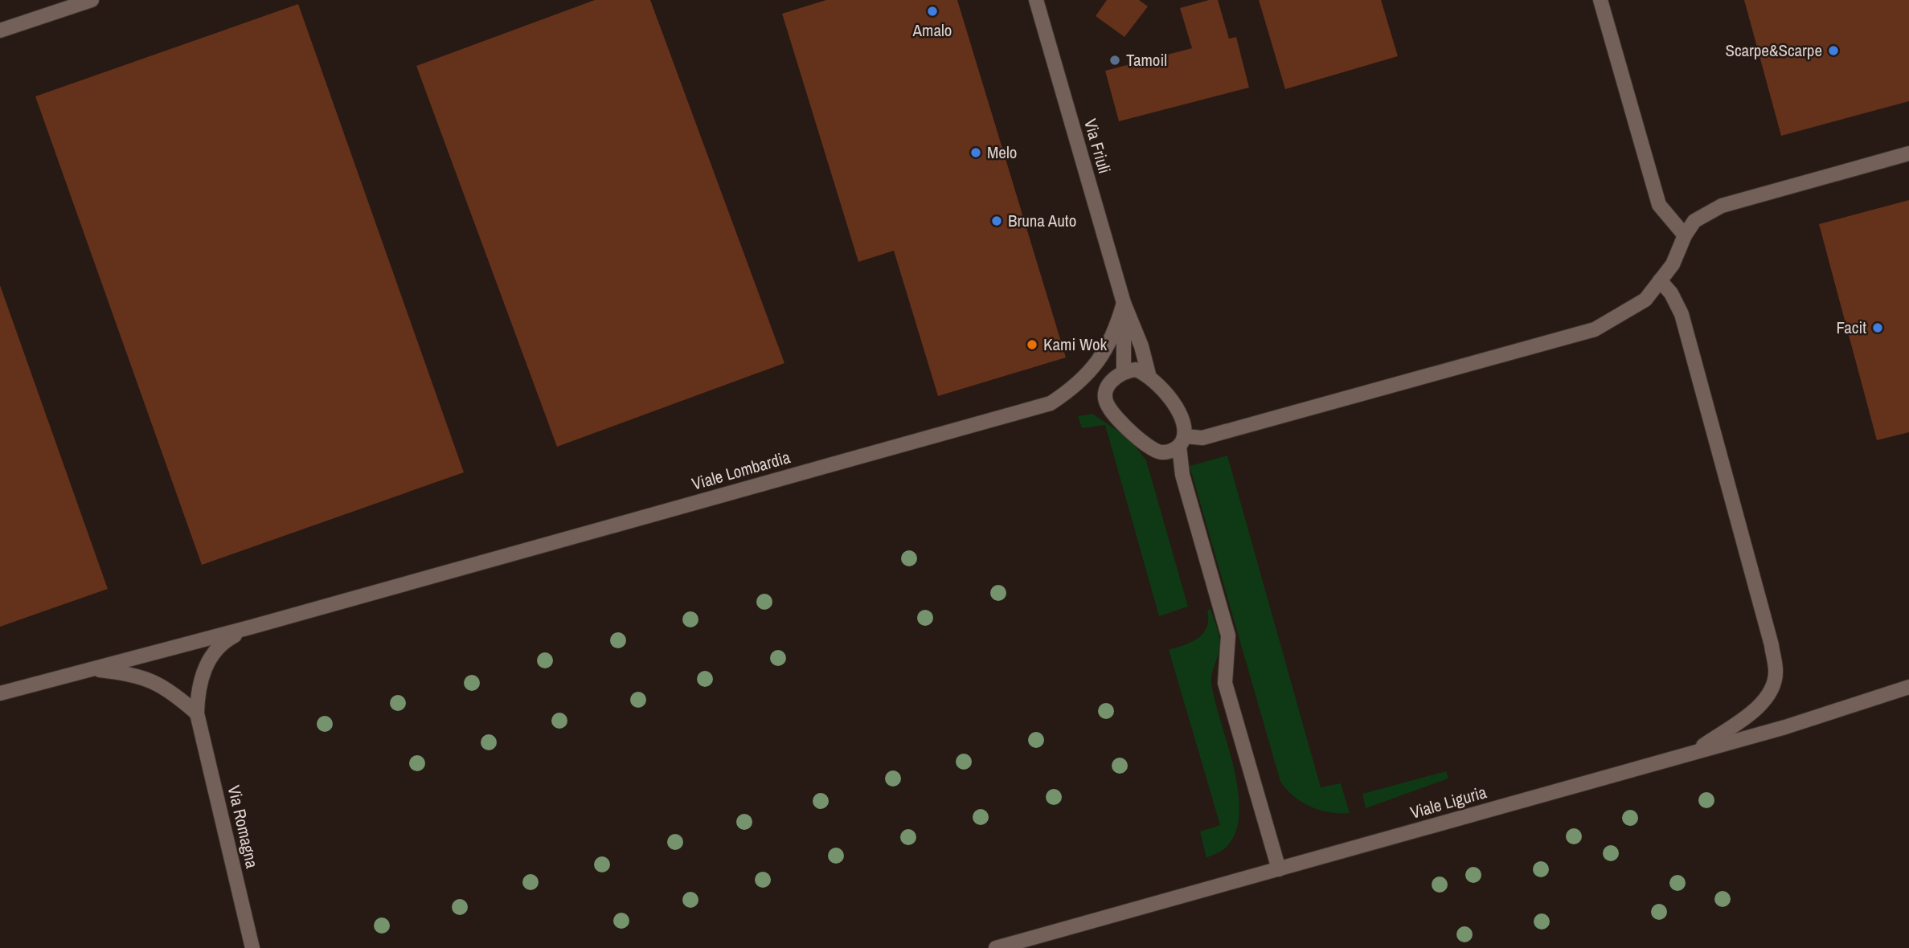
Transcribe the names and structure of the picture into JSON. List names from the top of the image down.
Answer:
{
  "streets": {
    "street": [
      "Via Friuli",
      "Viale Lombardia",
      "Viale Liguria",
      "Via Romagna"
    ]
  },
  "crossings": [
    ["Via Friuli", "Viale Lombardia"],
    ["Viale Lombardia", "Via Romagna"]
  ],
  "places": [
    "Amalo",
    "Scarpe&Scarpe",
    "Tamoil",
    "Melo",
    "Bruna Auto",
    "Facit",
    "Kami Wok"
  ]
}
